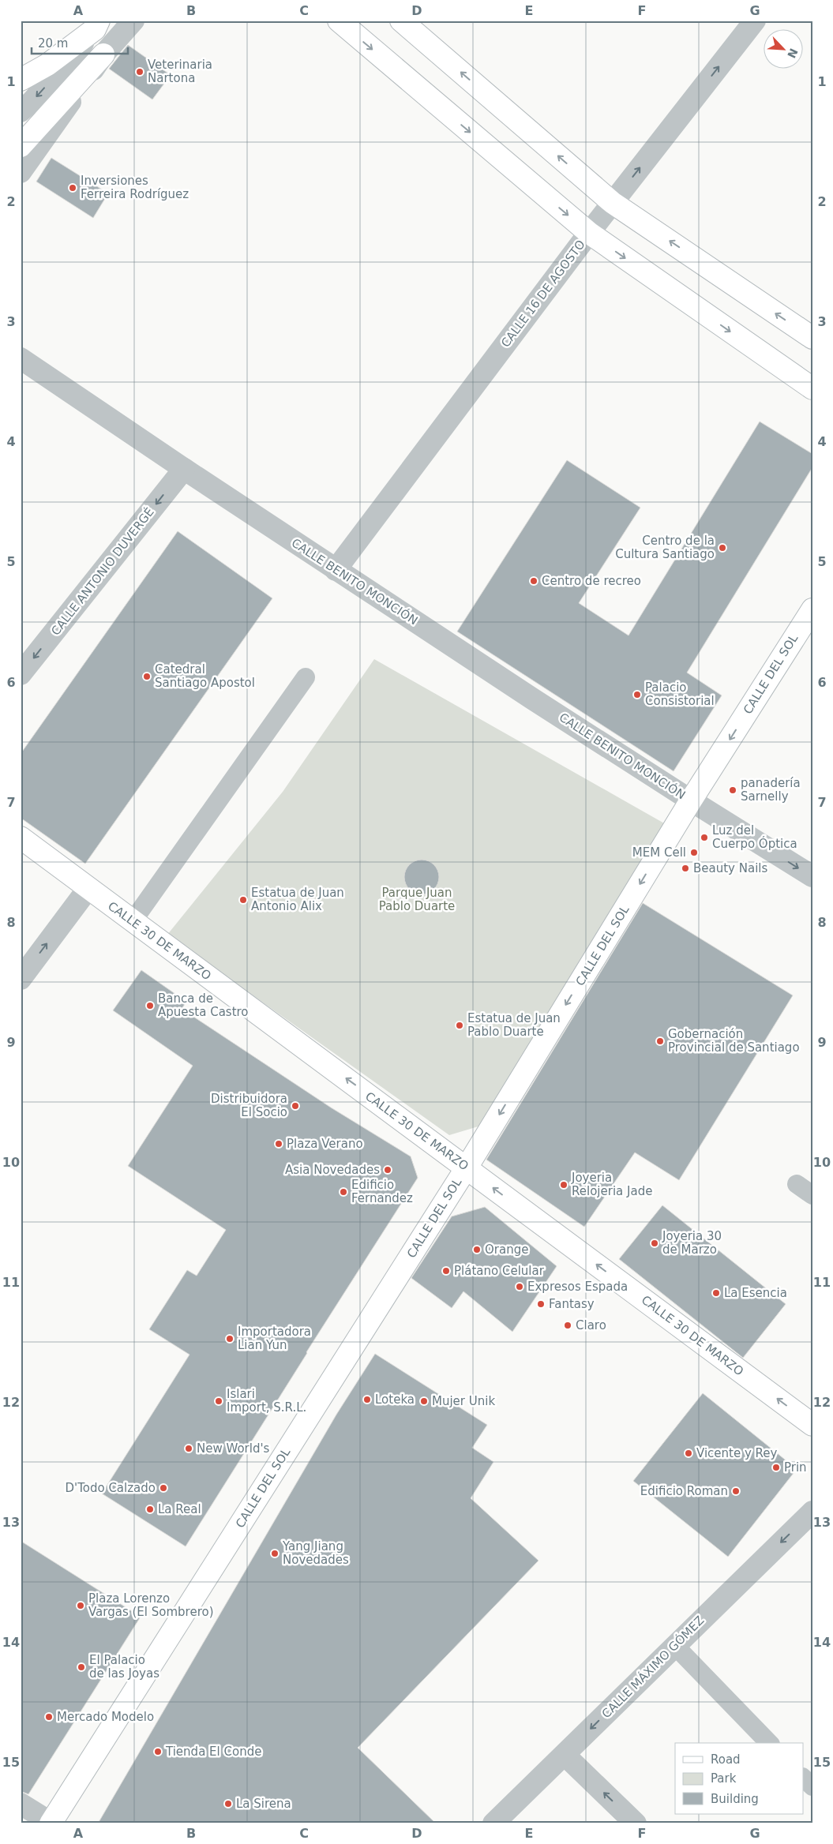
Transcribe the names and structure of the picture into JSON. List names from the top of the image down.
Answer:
{
  "streets": {
    "main road": ["CALLE DEL SOL", "CALLE 30 DE MARZO"],
    "street": [
      "CALLE 16 DE AGOSTO",
      "CALLE ANTONIO DUVERGÉ",
      "CALLE BENITO MONCIÓN",
      "CALLE MÁXIMO GÓMEZ"
    ]
  },
  "crossings": [
    ["CALLE 16 DE AGOSTO", "CALLE BENITO MONCIÓN"],
    ["CALLE ANTONIO DUVERGÉ", "CALLE BENITO MONCIÓN"],
    ["CALLE BENITO MONCIÓN", "CALLE DEL SOL"],
    ["CALLE DEL SOL", "CALLE 30 DE MARZO"]
  ],
  "one_way": [
    "CALLE ANTONIO DUVERGÉ",
    "CALLE DEL SOL",
    "CALLE 30 DE MARZO",
    "CALLE MÁXIMO GÓMEZ"
  ],
  "parks": ["Parque Juan Pablo Duarte"],
  "places": [
    "Veterinaria Nartona",
    "Inversiones Ferreira Rodríguez",
    "Centro de la Cultura Santiago",
    "Centro de recreo",
    "Catedral Santiago Apostol",
    "Palacio Consistorial",
    "panadería Sarnelly",
    "Luz del Cuerpo Óptica",
    "MEM Cell",
    "Beauty Nails",
    "Estatua de Juan Antonio Alix",
    "Banca de Apuesta Castro",
    "Estatua de Juan Pablo Duarte",
    "Gobernación Provincial de Santiago",
    "Distribuidora El Socio",
    "Plaza Verano",
    "Asia Novedades",
    "Joyeria Relojeria Jade",
    "Edificio Fernandez",
    "Joyeria 30 de Marzo",
    "Orange",
    "Plátano Celular",
    "Expresos Espada",
    "La Esencia",
    "Fantasy",
    "Claro",
    "Importadora Lian Yun",
    "Loteka",
    "Islari Import, S.R.L.",
    "Mujer Unik",
    "New World's",
    "Vicente y Rey",
    "Prin",
    "D'Todo Calzado",
    "Edificio Roman",
    "La Real",
    "Yang Jiang Novedades",
    "Plaza Lorenzo Vargas (El Sombrero)",
    "El Palacio de las Joyas",
    "Mercado Modelo",
    "Tienda El Conde",
    "La Sirena"
  ],
  "legend": ["Road", "Park", "Building"],
  "scale_bar": "20 m",
  "north": "bottom right",
  "grid": {
    "columns": [
      "A",
      "B",
      "C",
      "D",
      "E",
      "F",
      "G"
    ],
    "rows": [
      "1",
      "2",
      "3",
      "4",
      "5",
      "6",
      "7",
      "8",
      "9",
      "10",
      "11",
      "12",
      "13",
      "14",
      "15"
    ]
  }
}
